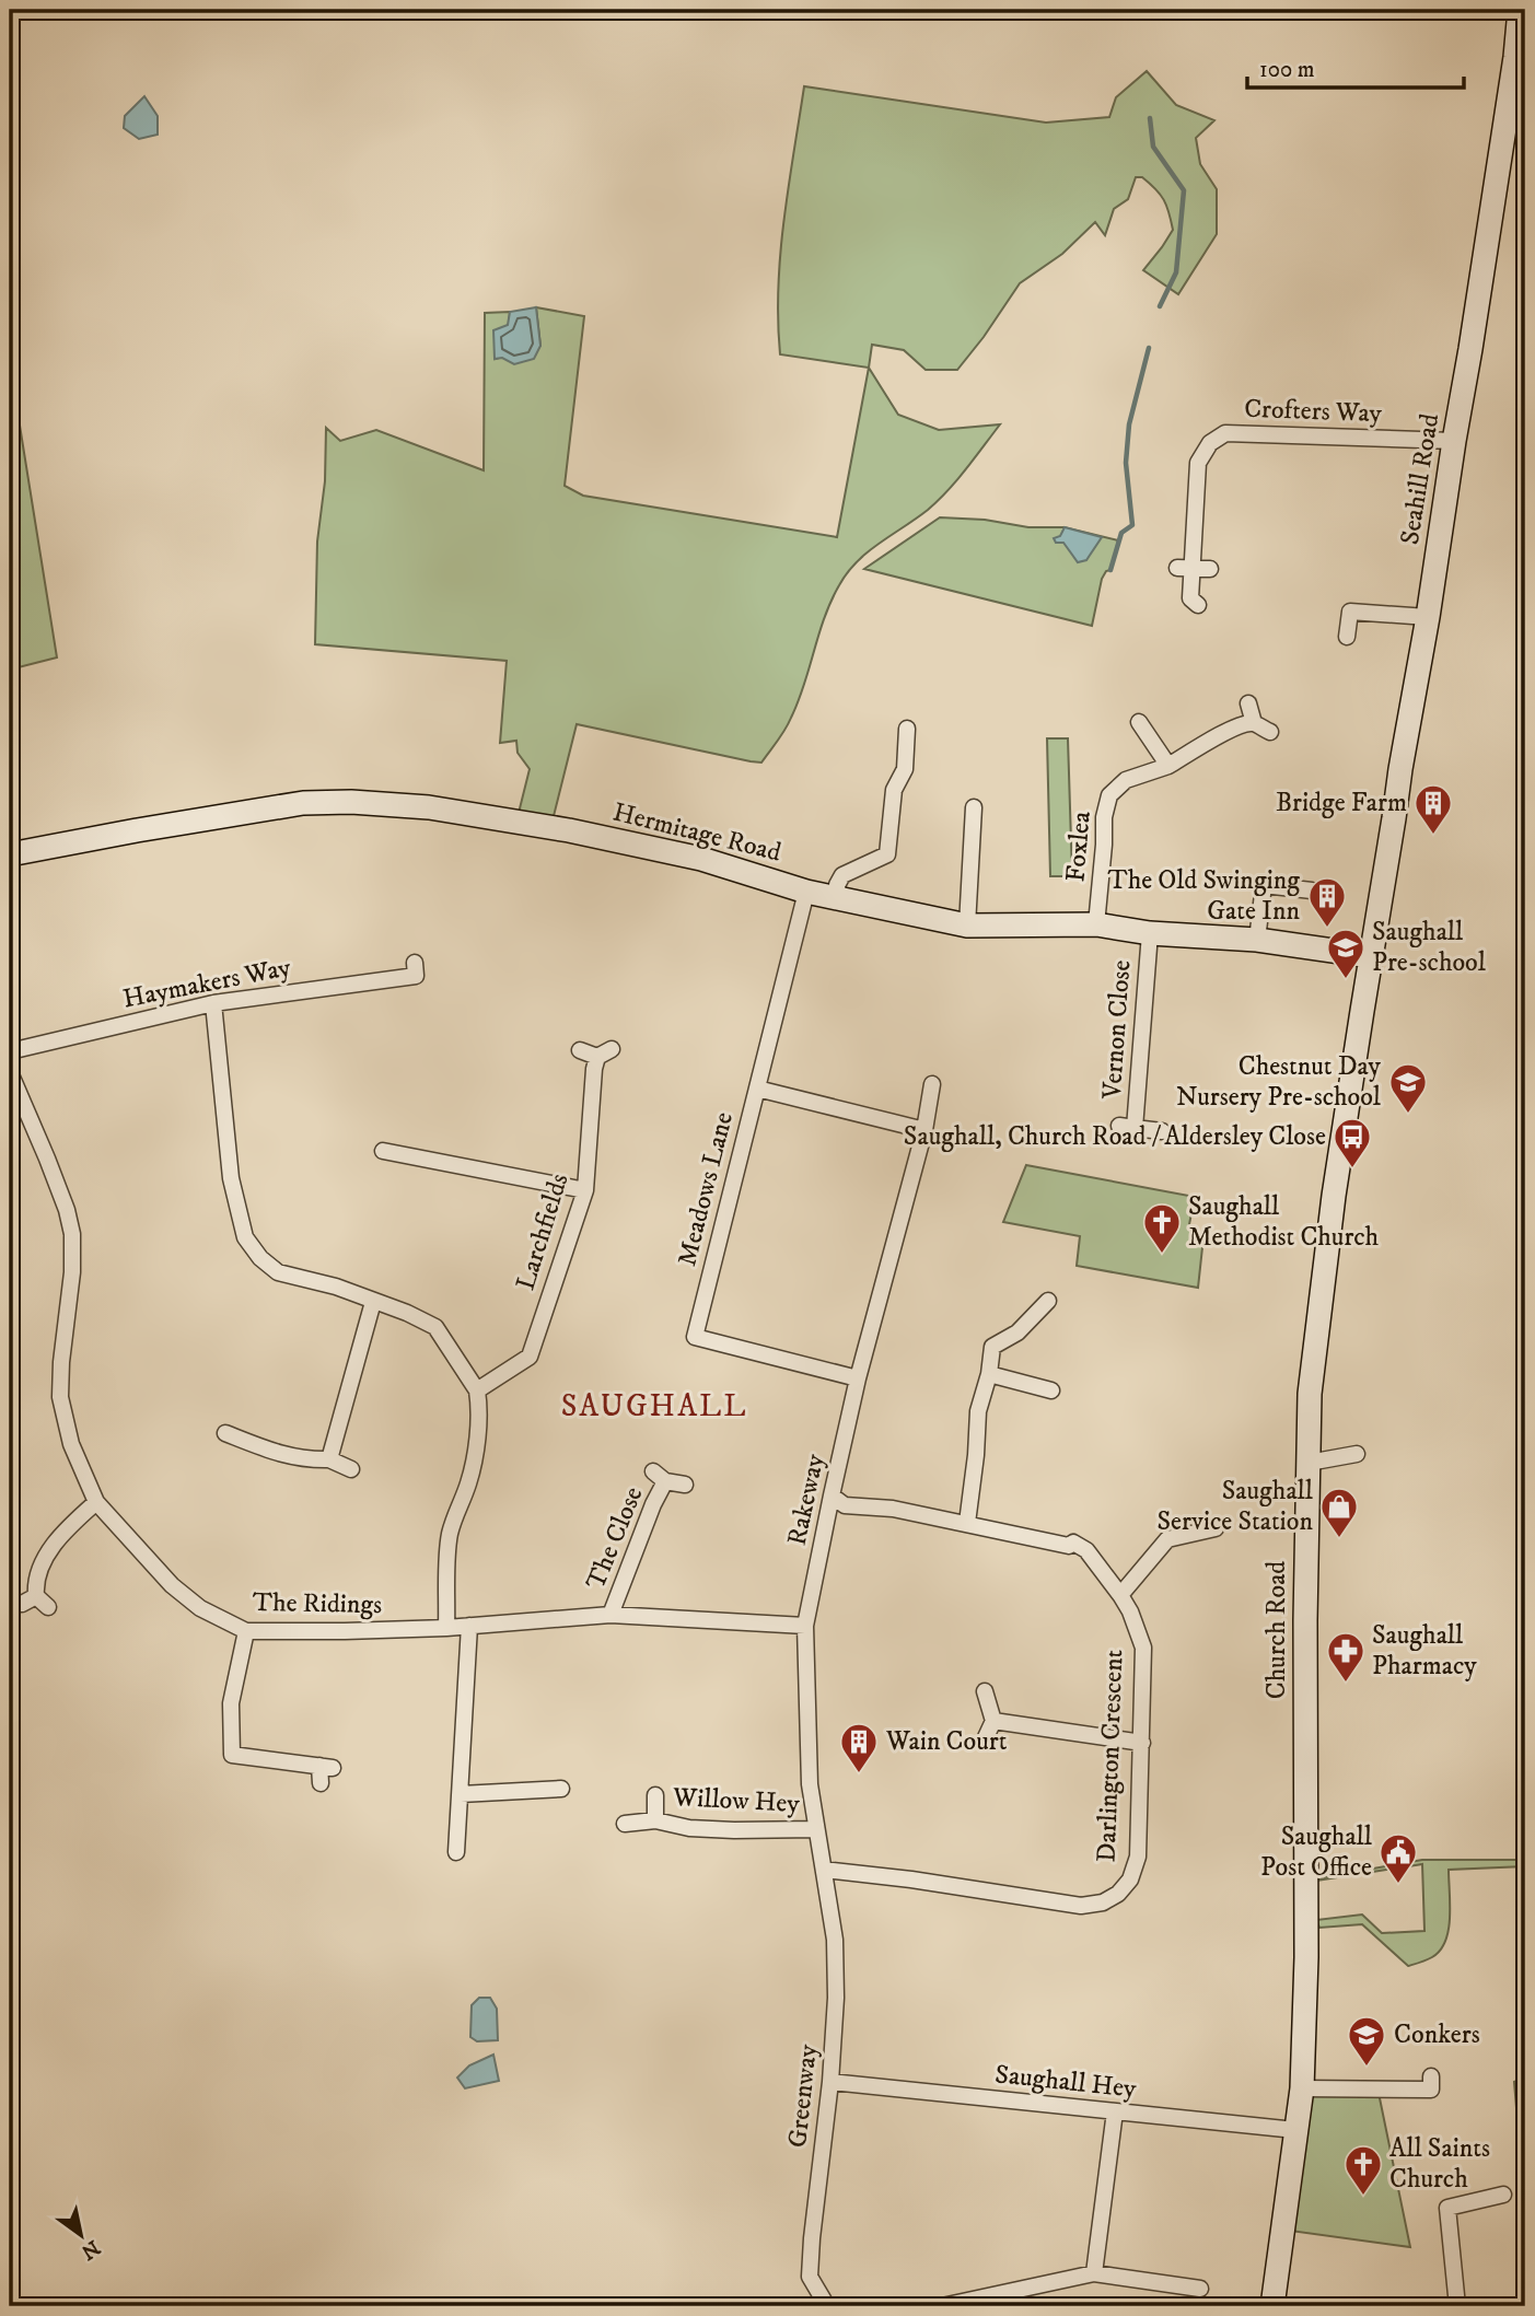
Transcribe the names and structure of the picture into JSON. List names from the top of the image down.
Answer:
{
  "streets": {
    "street": [
      "Crofters Way",
      "Seahill Road",
      "Hermitage Road",
      "Foxlea",
      "Haymakers Way",
      "Vernon Close",
      "Meadows Lane",
      "Larchfields",
      "Rakeway",
      "The Close",
      "The Ridings",
      "Church Road",
      "Darlington Crescent",
      "Willow Hey",
      "Saughall Hey",
      "Greenway"
    ]
  },
  "crossings": [
    ["Crofters Way", "Seahill Road"],
    ["Seahill Road", "Hermitage Road"],
    ["Seahill Road", "Church Road"],
    ["Hermitage Road", "Foxlea"],
    ["Hermitage Road", "Vernon Close"],
    ["Hermitage Road", "Meadows Lane"],
    ["Hermitage Road", "Church Road"],
    ["Meadows Lane", "Rakeway"],
    ["Rakeway", "The Ridings"],
    ["Rakeway", "Darlington Crescent"],
    ["Rakeway", "Willow Hey"],
    ["Rakeway", "Greenway"],
    ["The Close", "The Ridings"],
    ["Church Road", "Saughall Hey"],
    ["Saughall Hey", "Greenway"]
  ],
  "districts": ["SAUGHALL"],
  "places": {
    "building": ["Bridge Farm", "The Old Swinging Gate Inn", "Wain Court"],
    "school or university": ["Saughall Pre-school", "Chestnut Day Nursery Pre-school", "Conkers"],
    "bus stop": ["Saughall, Church Road / Aldersley Close"],
    "church": ["Saughall Methodist Church", "All Saints Church"],
    "shop": ["Saughall Service Station"],
    "pharmacy": ["Saughall Pharmacy"],
    "public building": ["Saughall Post Office"]
  },
  "scale_bar": "100 m",
  "north": "bottom right"
}
